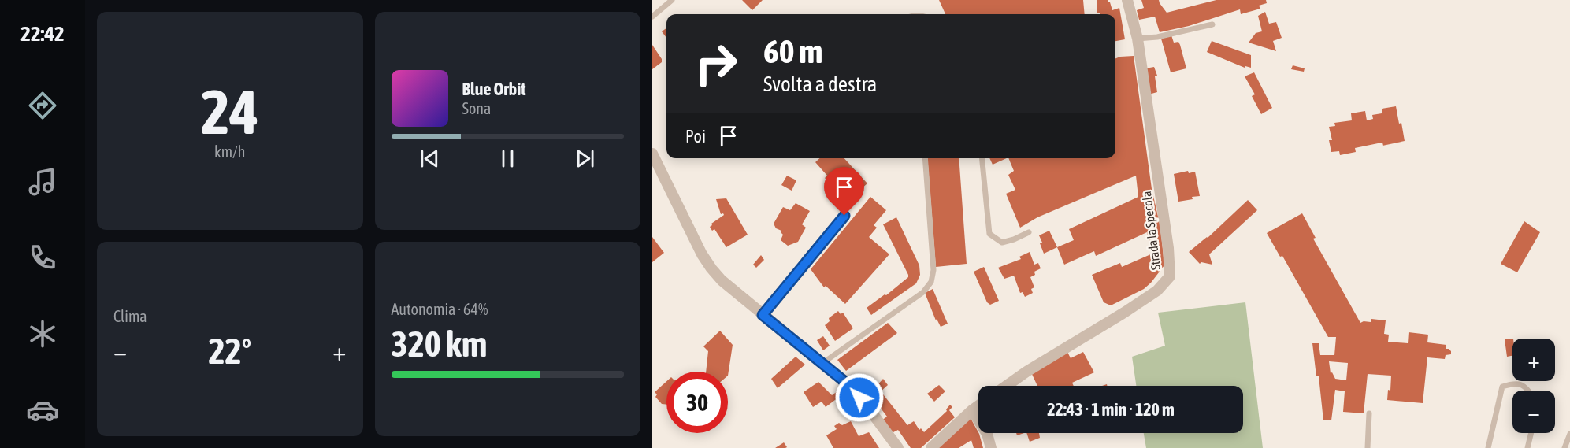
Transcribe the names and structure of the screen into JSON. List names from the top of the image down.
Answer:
{
  "streets": {
    "street": ["Strada la Specola"]
  },
  "page": {
    "tabs": "22:42",
    "tile": [
      ["24", "km/h"],
      "Clima",
      ["Autonomia · 64%", "320 km"]
    ],
    "turn": ["60 m", "Svolta a destra"],
    "song": ["Blue Orbit", "Sona"],
    "then": "Poi",
    "heat": ["−", "22°", "+"],
    "map_buttons": ["+", "−"],
    "limit": "30",
    "trip": "22:43 · 1 min · 120 m"
  }
}
